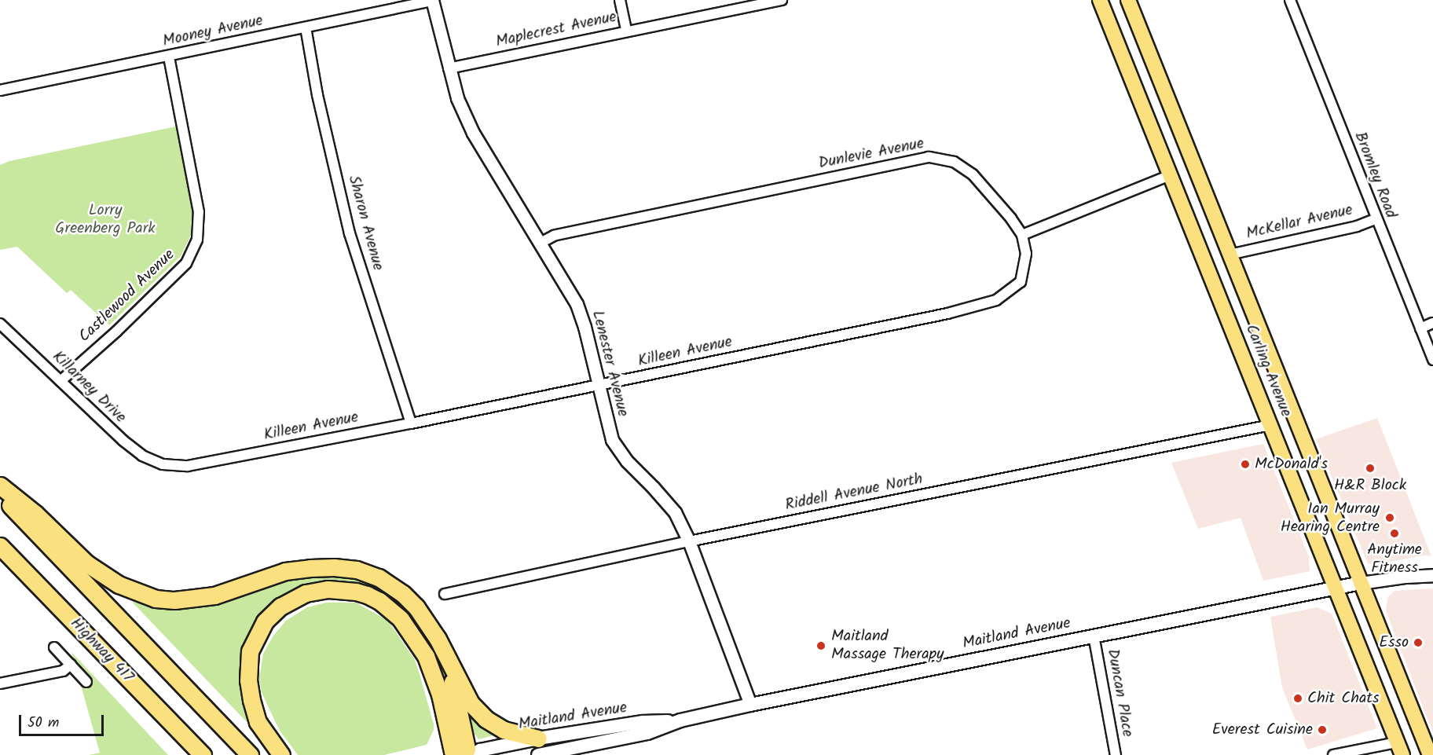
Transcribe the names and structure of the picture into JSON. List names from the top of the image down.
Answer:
{
  "streets": {
    "highway": ["Highway 417"],
    "main road": ["Carling Avenue", "Maitland Avenue"],
    "street": [
      "Maplecrest Avenue",
      "Mooney Avenue",
      "Dunlevie Avenue",
      "Bromley Road",
      "McKellar Avenue",
      "Sharon Avenue",
      "Castlewood Avenue",
      "Killeen Avenue",
      "Lenester Avenue",
      "Killarney Drive",
      "Riddell Avenue North",
      "Duncan Place"
    ]
  },
  "crossings": [
    ["Maplecrest Avenue", "Lenester Avenue"],
    ["Mooney Avenue", "Sharon Avenue"],
    ["Mooney Avenue", "Castlewood Avenue"],
    ["Mooney Avenue", "Lenester Avenue"],
    ["Dunlevie Avenue", "Killeen Avenue"],
    ["Dunlevie Avenue", "Lenester Avenue"],
    ["Bromley Road", "McKellar Avenue"],
    ["McKellar Avenue", "Carling Avenue"],
    ["Sharon Avenue", "Killeen Avenue"],
    ["Castlewood Avenue", "Killarney Drive"],
    ["Killeen Avenue", "Lenester Avenue"],
    ["Killeen Avenue", "Killarney Drive"],
    ["Lenester Avenue", "Riddell Avenue North"],
    ["Lenester Avenue", "Maitland Avenue"],
    ["Carling Avenue", "Riddell Avenue North"],
    ["Carling Avenue", "Maitland Avenue"],
    ["Maitland Avenue", "Duncan Place"]
  ],
  "parks": ["Lorry Greenberg Park"],
  "places": [
    "McDonald's",
    "H&R Block",
    "Ian Murray Hearing Centre",
    "Anytime Fitness",
    "Esso",
    "Maitland Massage Therapy",
    "Chit Chats",
    "Everest Cuisine"
  ],
  "scale_bar": "50 m"
}
